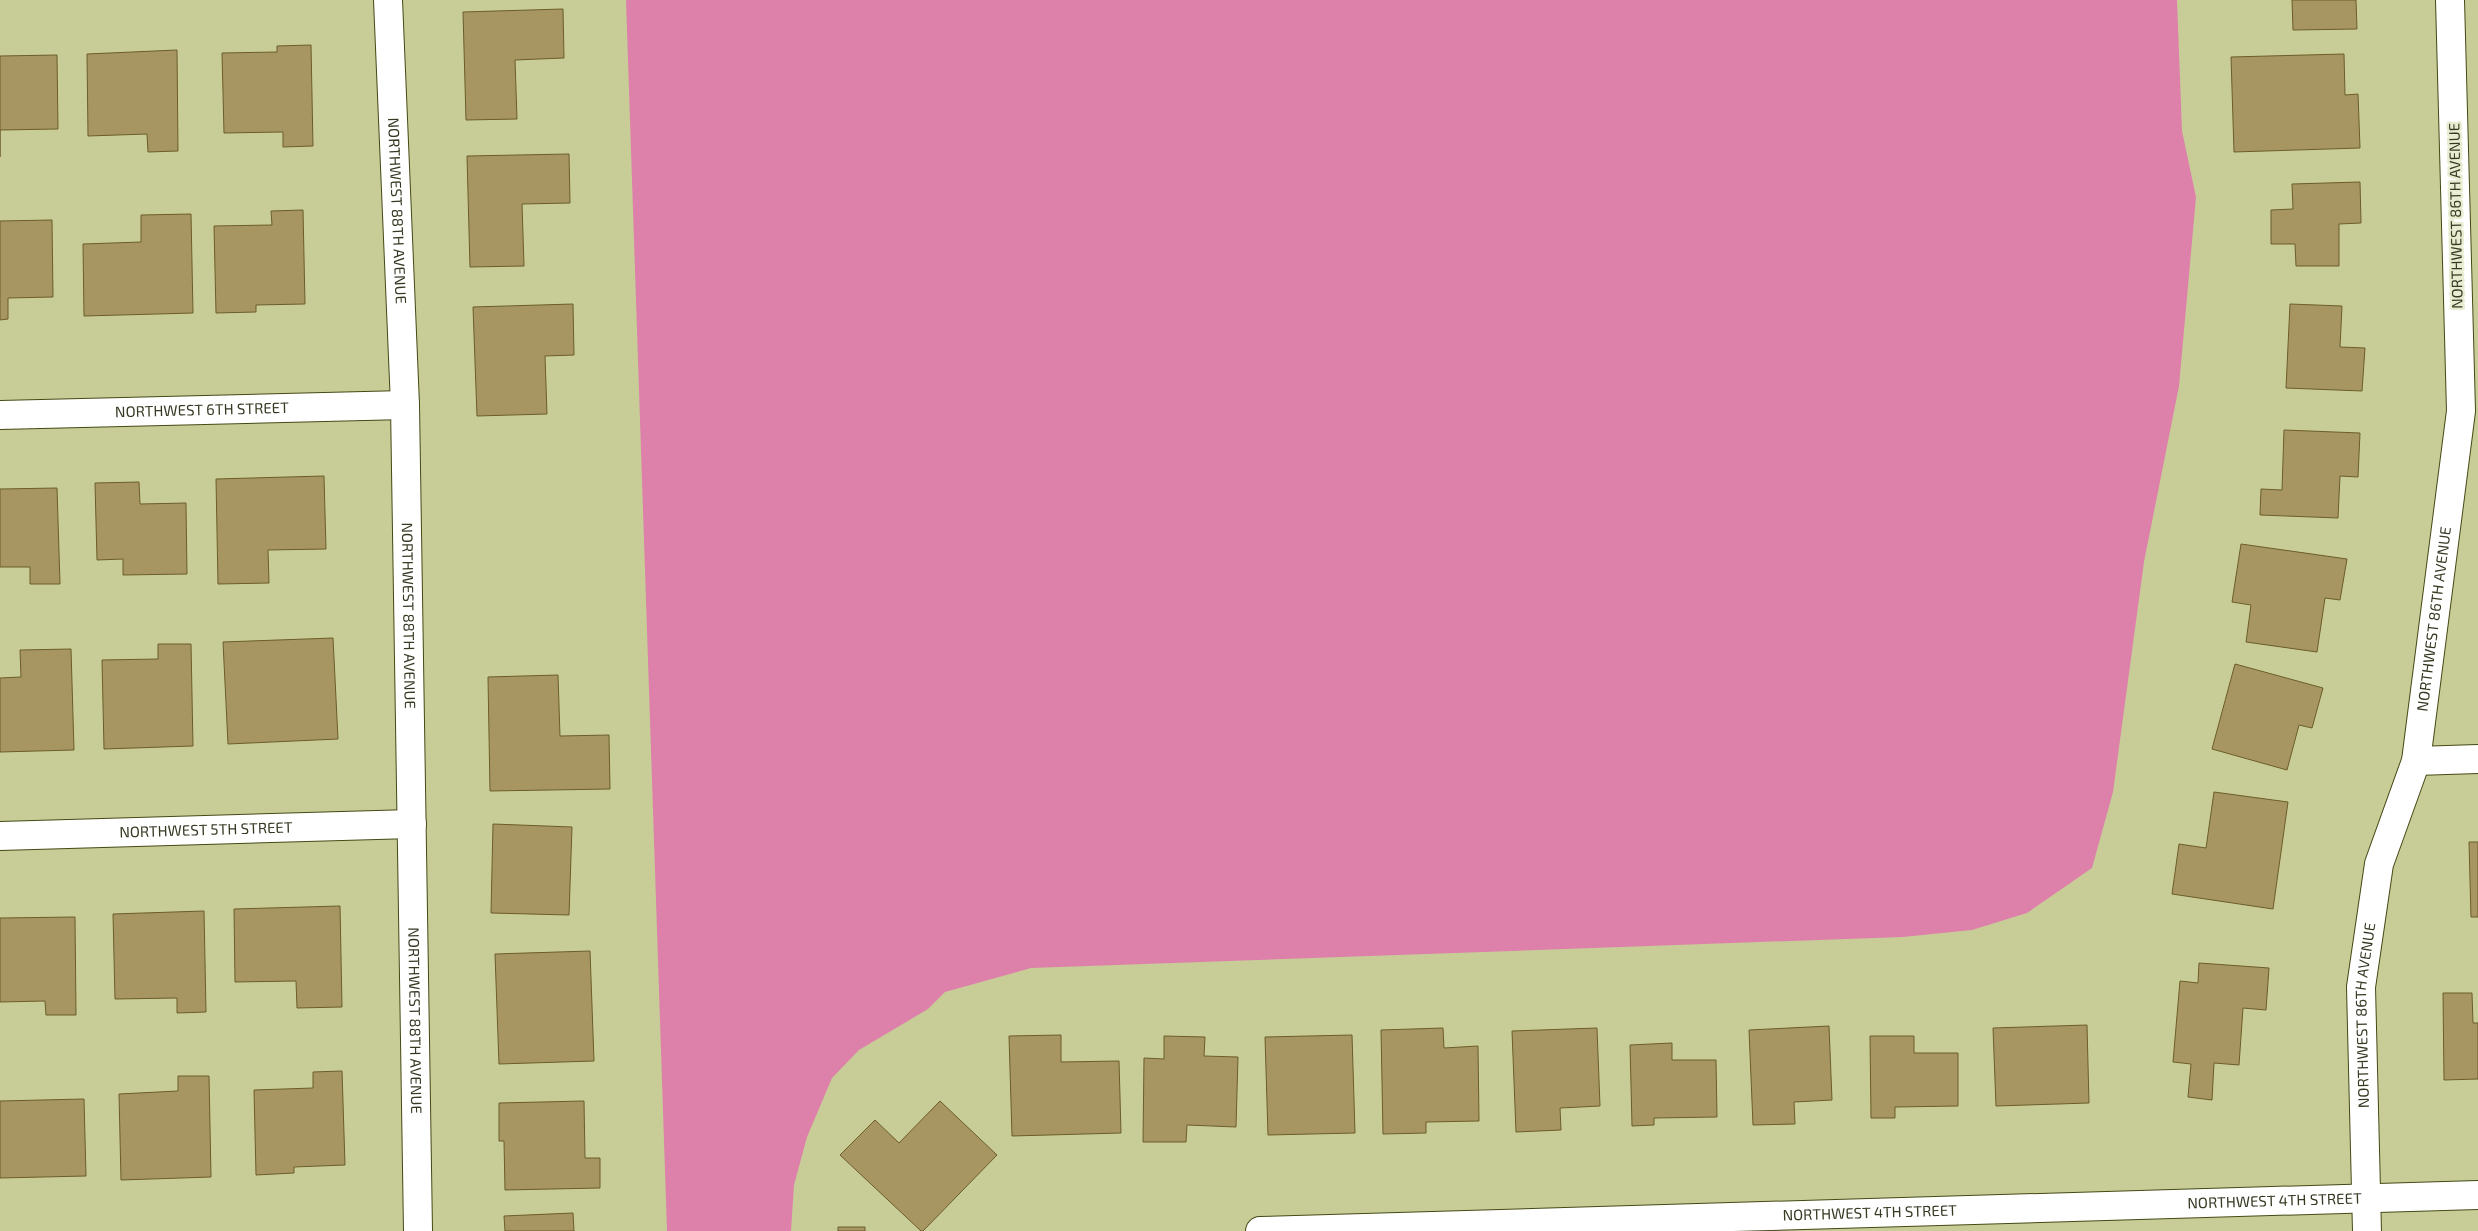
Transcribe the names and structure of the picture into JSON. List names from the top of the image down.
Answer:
{
  "streets": {
    "street": [
      "NORTHWEST 88TH AVENUE",
      "NORTHWEST 86TH AVENUE",
      "NORTHWEST 6TH STREET",
      "NORTHWEST 5TH STREET",
      "NORTHWEST 4TH STREET"
    ]
  },
  "crossings": [
    ["NORTHWEST 88TH AVENUE", "NORTHWEST 6TH STREET"],
    ["NORTHWEST 88TH AVENUE", "NORTHWEST 5TH STREET"],
    ["NORTHWEST 86TH AVENUE", "NORTHWEST 4TH STREET"]
  ]
}
